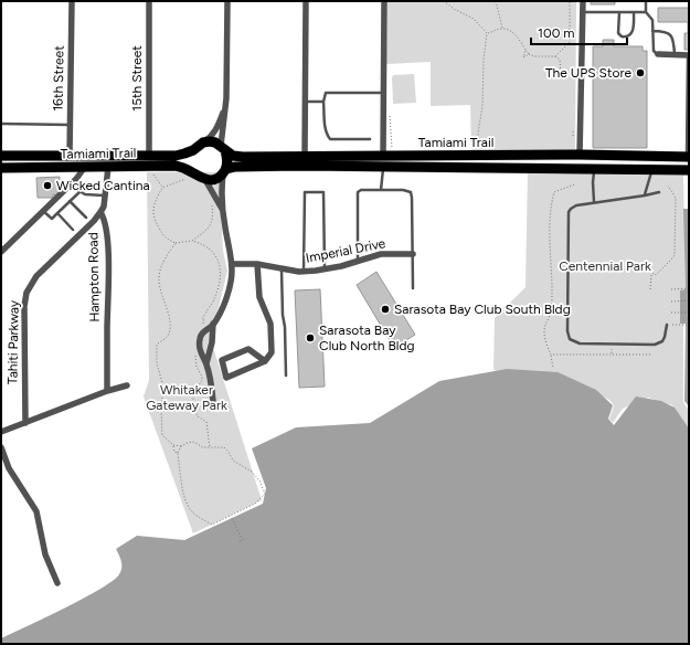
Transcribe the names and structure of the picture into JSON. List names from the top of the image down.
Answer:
{
  "streets": {
    "main road": ["Tamiami Trail"],
    "street": [
      "16th Street",
      "15th Street",
      "Imperial Drive",
      "Hampton Road",
      "Tahiti Parkway"
    ]
  },
  "crossings": [
    ["16th Street", "Tamiami Trail"],
    ["15th Street", "Tamiami Trail"],
    ["Tamiami Trail", "Hampton Road"],
    ["Hampton Road", "Tahiti Parkway"]
  ],
  "parks": ["Centennial Park", "Whitaker Gateway Park"],
  "places": [
    "The UPS Store",
    "Wicked Cantina",
    "Sarasota Bay Club South Bldg",
    "Sarasota Bay Club North Bldg"
  ],
  "scale_bar": "100 m"
}
